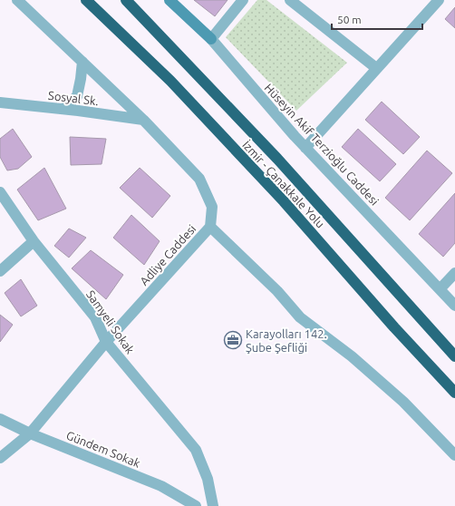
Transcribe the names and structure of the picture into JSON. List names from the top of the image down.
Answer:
{
  "streets": {
    "highway": ["İzmir - Çanakkale Yolu"],
    "street": [
      "Sosyal Sk.",
      "Hüseyin Akif Terzioğlu Caddesi",
      "Adliye Caddesi",
      "Samyeli Sokak",
      "Gündem Sokak"
    ]
  },
  "crossings": [
    ["Sosyal Sk.", "Adliye Caddesi"],
    ["Adliye Caddesi", "Samyeli Sokak"],
    ["Adliye Caddesi", "Gündem Sokak"]
  ],
  "places": {
    "office": ["Karayolları 142. Şube Şefliği"]
  },
  "scale_bar": "50 m"
}
